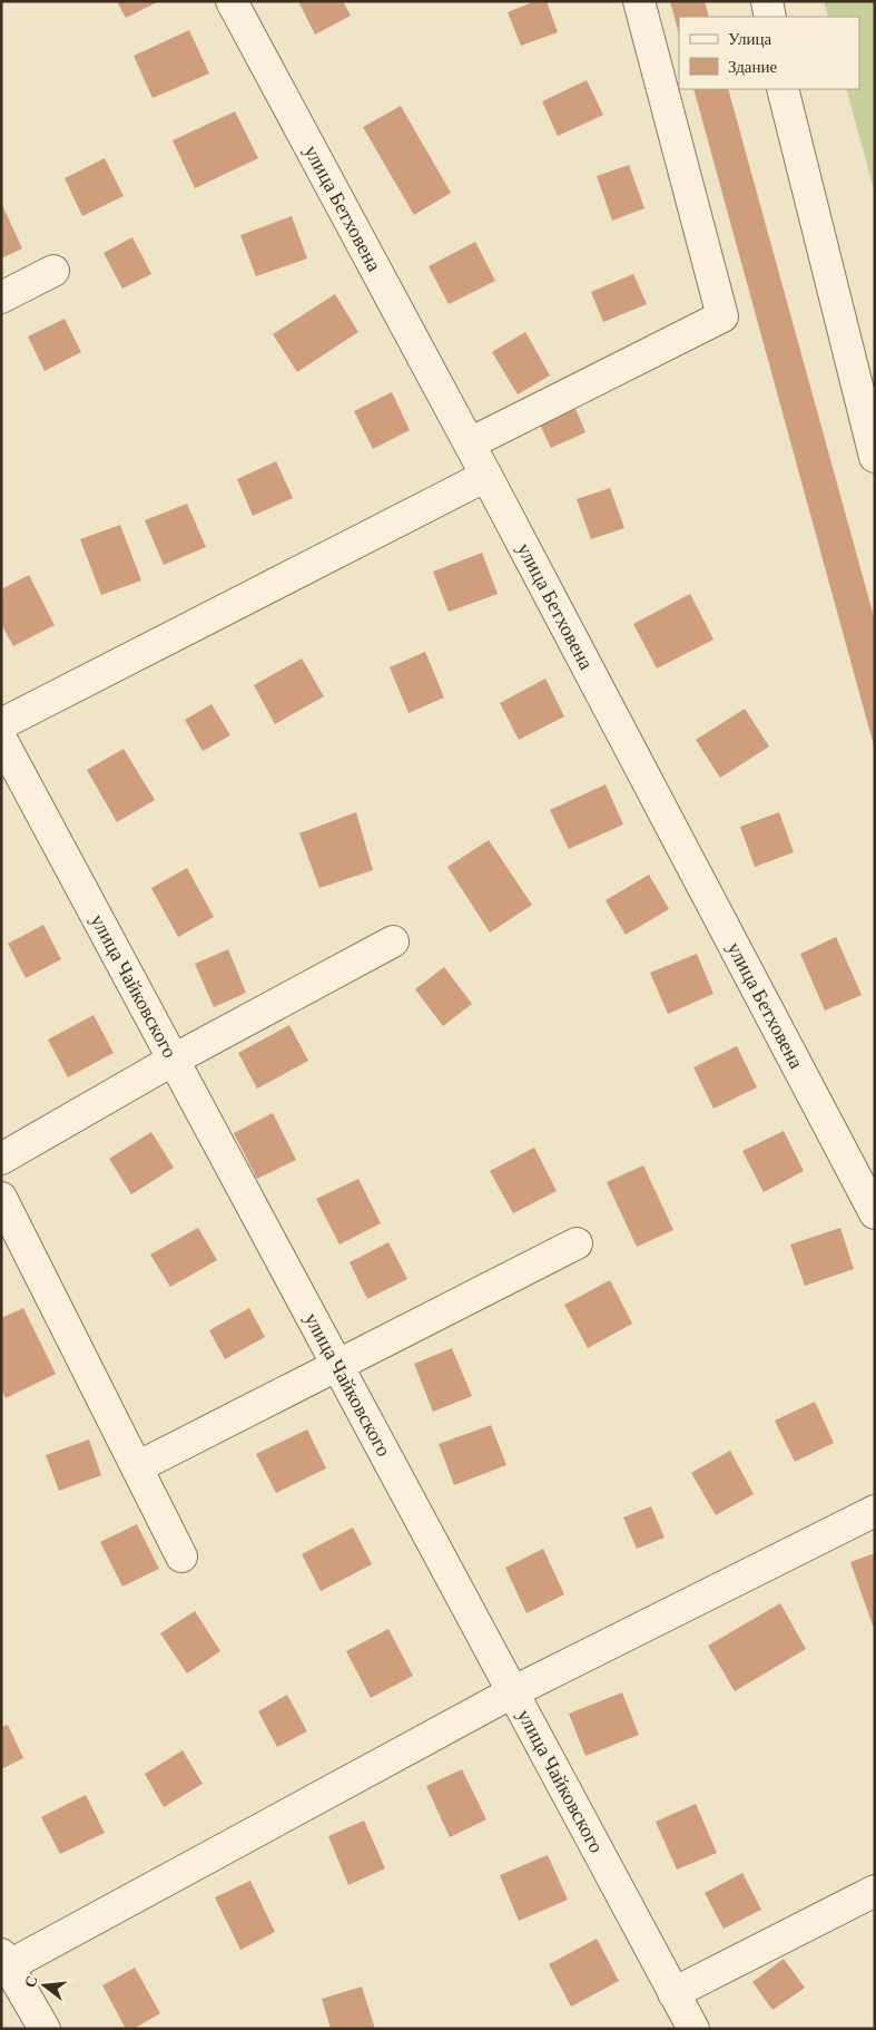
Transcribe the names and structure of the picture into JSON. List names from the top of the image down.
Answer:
{
  "streets": {
    "street": ["улица Бетховена", "улица Чайковского"]
  },
  "legend": ["Улица", "Здание"],
  "north": "left"
}
